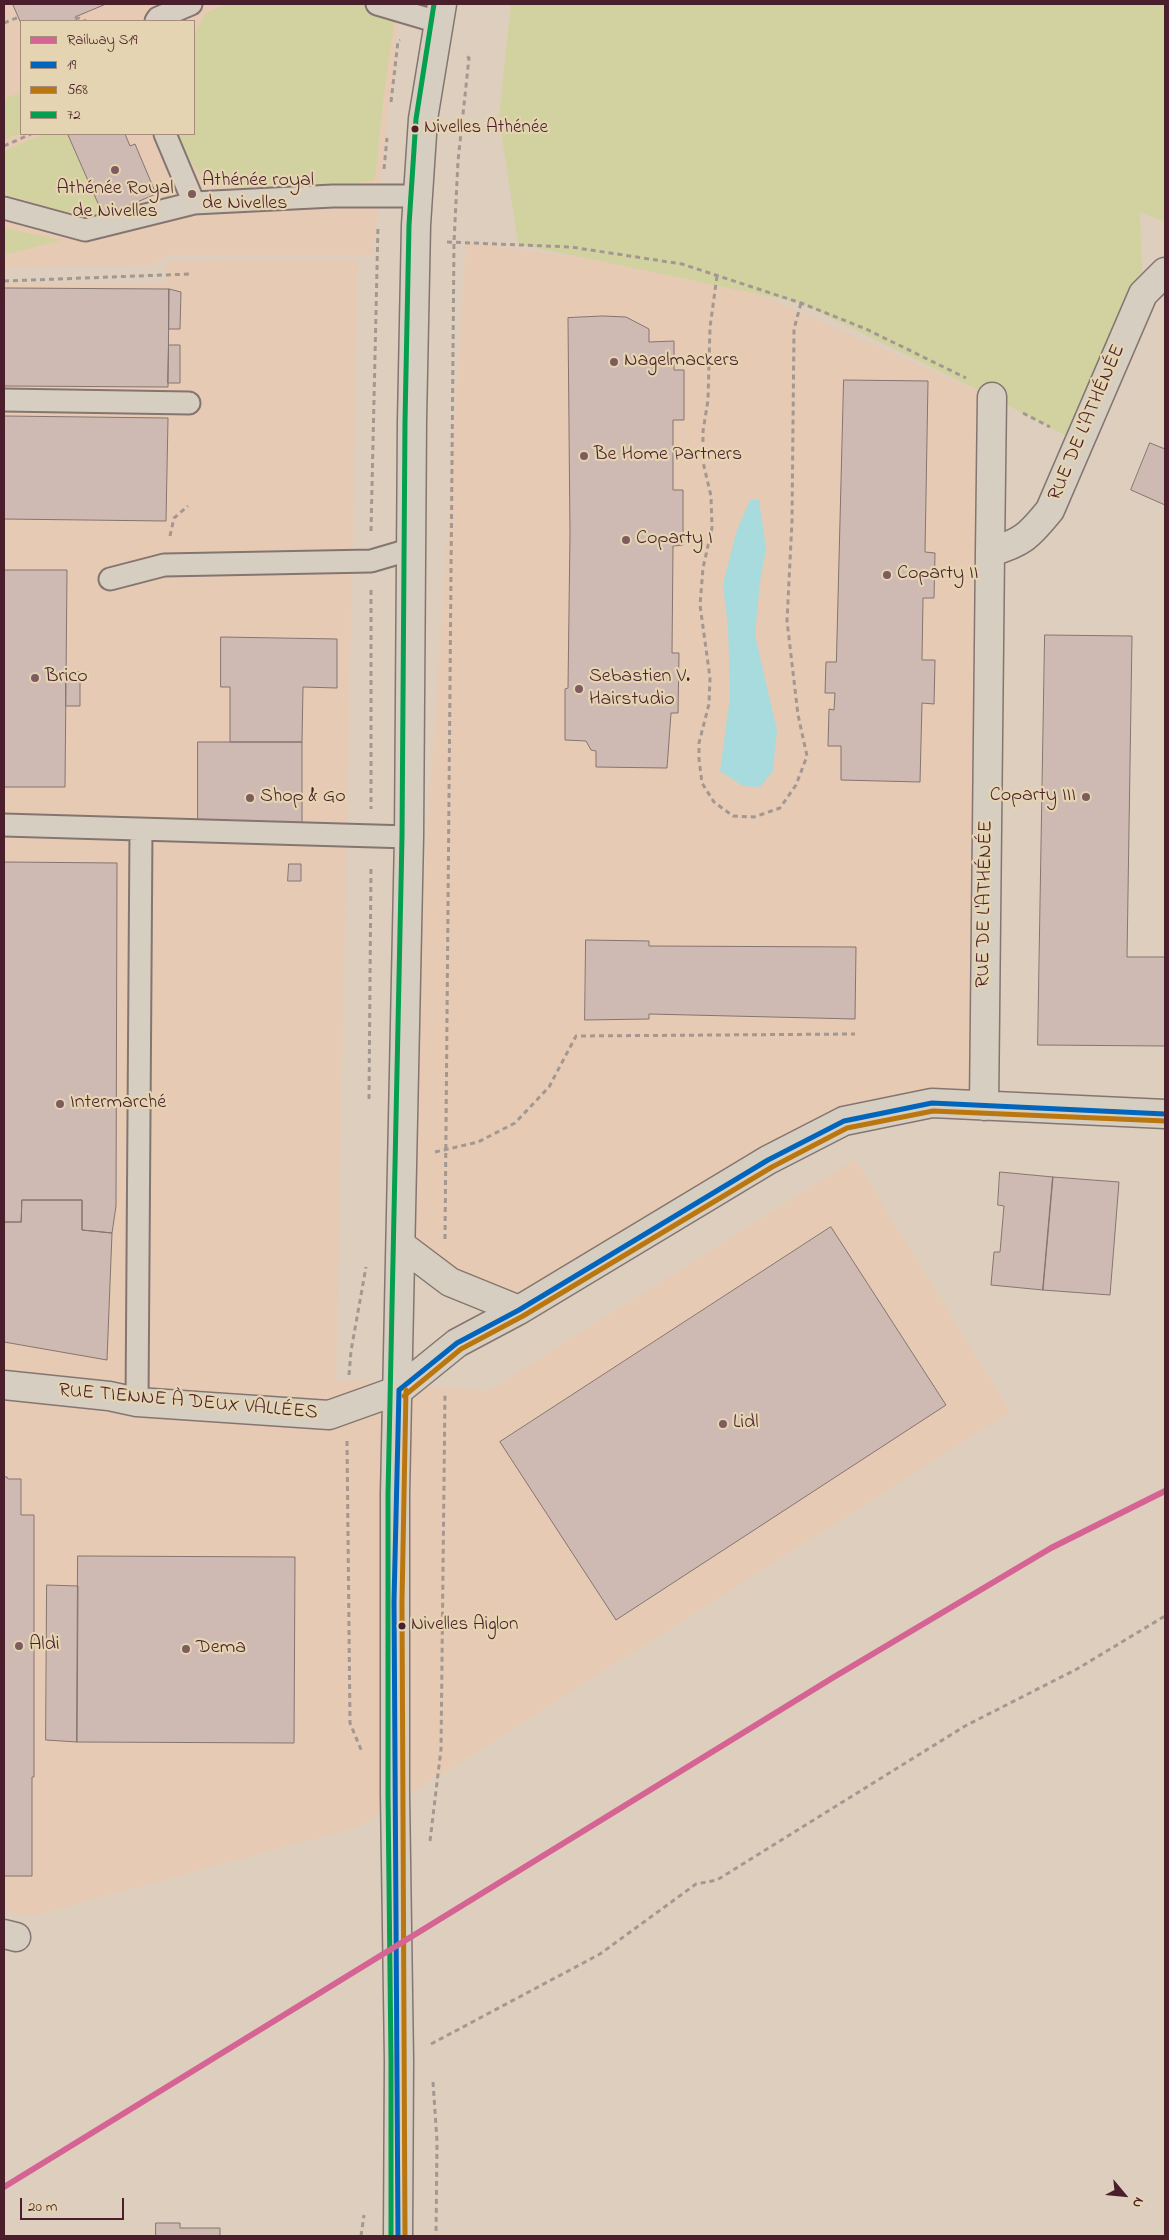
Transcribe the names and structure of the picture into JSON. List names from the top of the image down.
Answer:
{
  "streets": {
    "street": ["RUE DE L'ATHÉNÉE", "RUE TIENNE À DEUX VALLÉES"]
  },
  "crossings": [
    ["RUE DE L'ATHÉNÉE", "RUE TIENNE À DEUX VALLÉES"]
  ],
  "places": [
    "Nivelles Athénée",
    "Athénée Royal de Nivelles",
    "Athénée royal de Nivelles",
    "Nagelmackers",
    "Be Home Partners",
    "Coparty I",
    "Coparty II",
    "Brico",
    "Sebastien V. Hairstudio",
    "Coparty III",
    "Shop & Go",
    "Intermarché",
    "Lidl",
    "Nivelles Aiglon",
    "Aldi",
    "Dema"
  ],
  "lines": [
    "transit line 72",
    "transit line 19",
    "transit line 568",
    "rail line S19"
  ],
  "legend": [
    "Railway S19",
    "19",
    "568",
    "72"
  ],
  "scale_bar": "20 m",
  "north": "bottom right"
}
